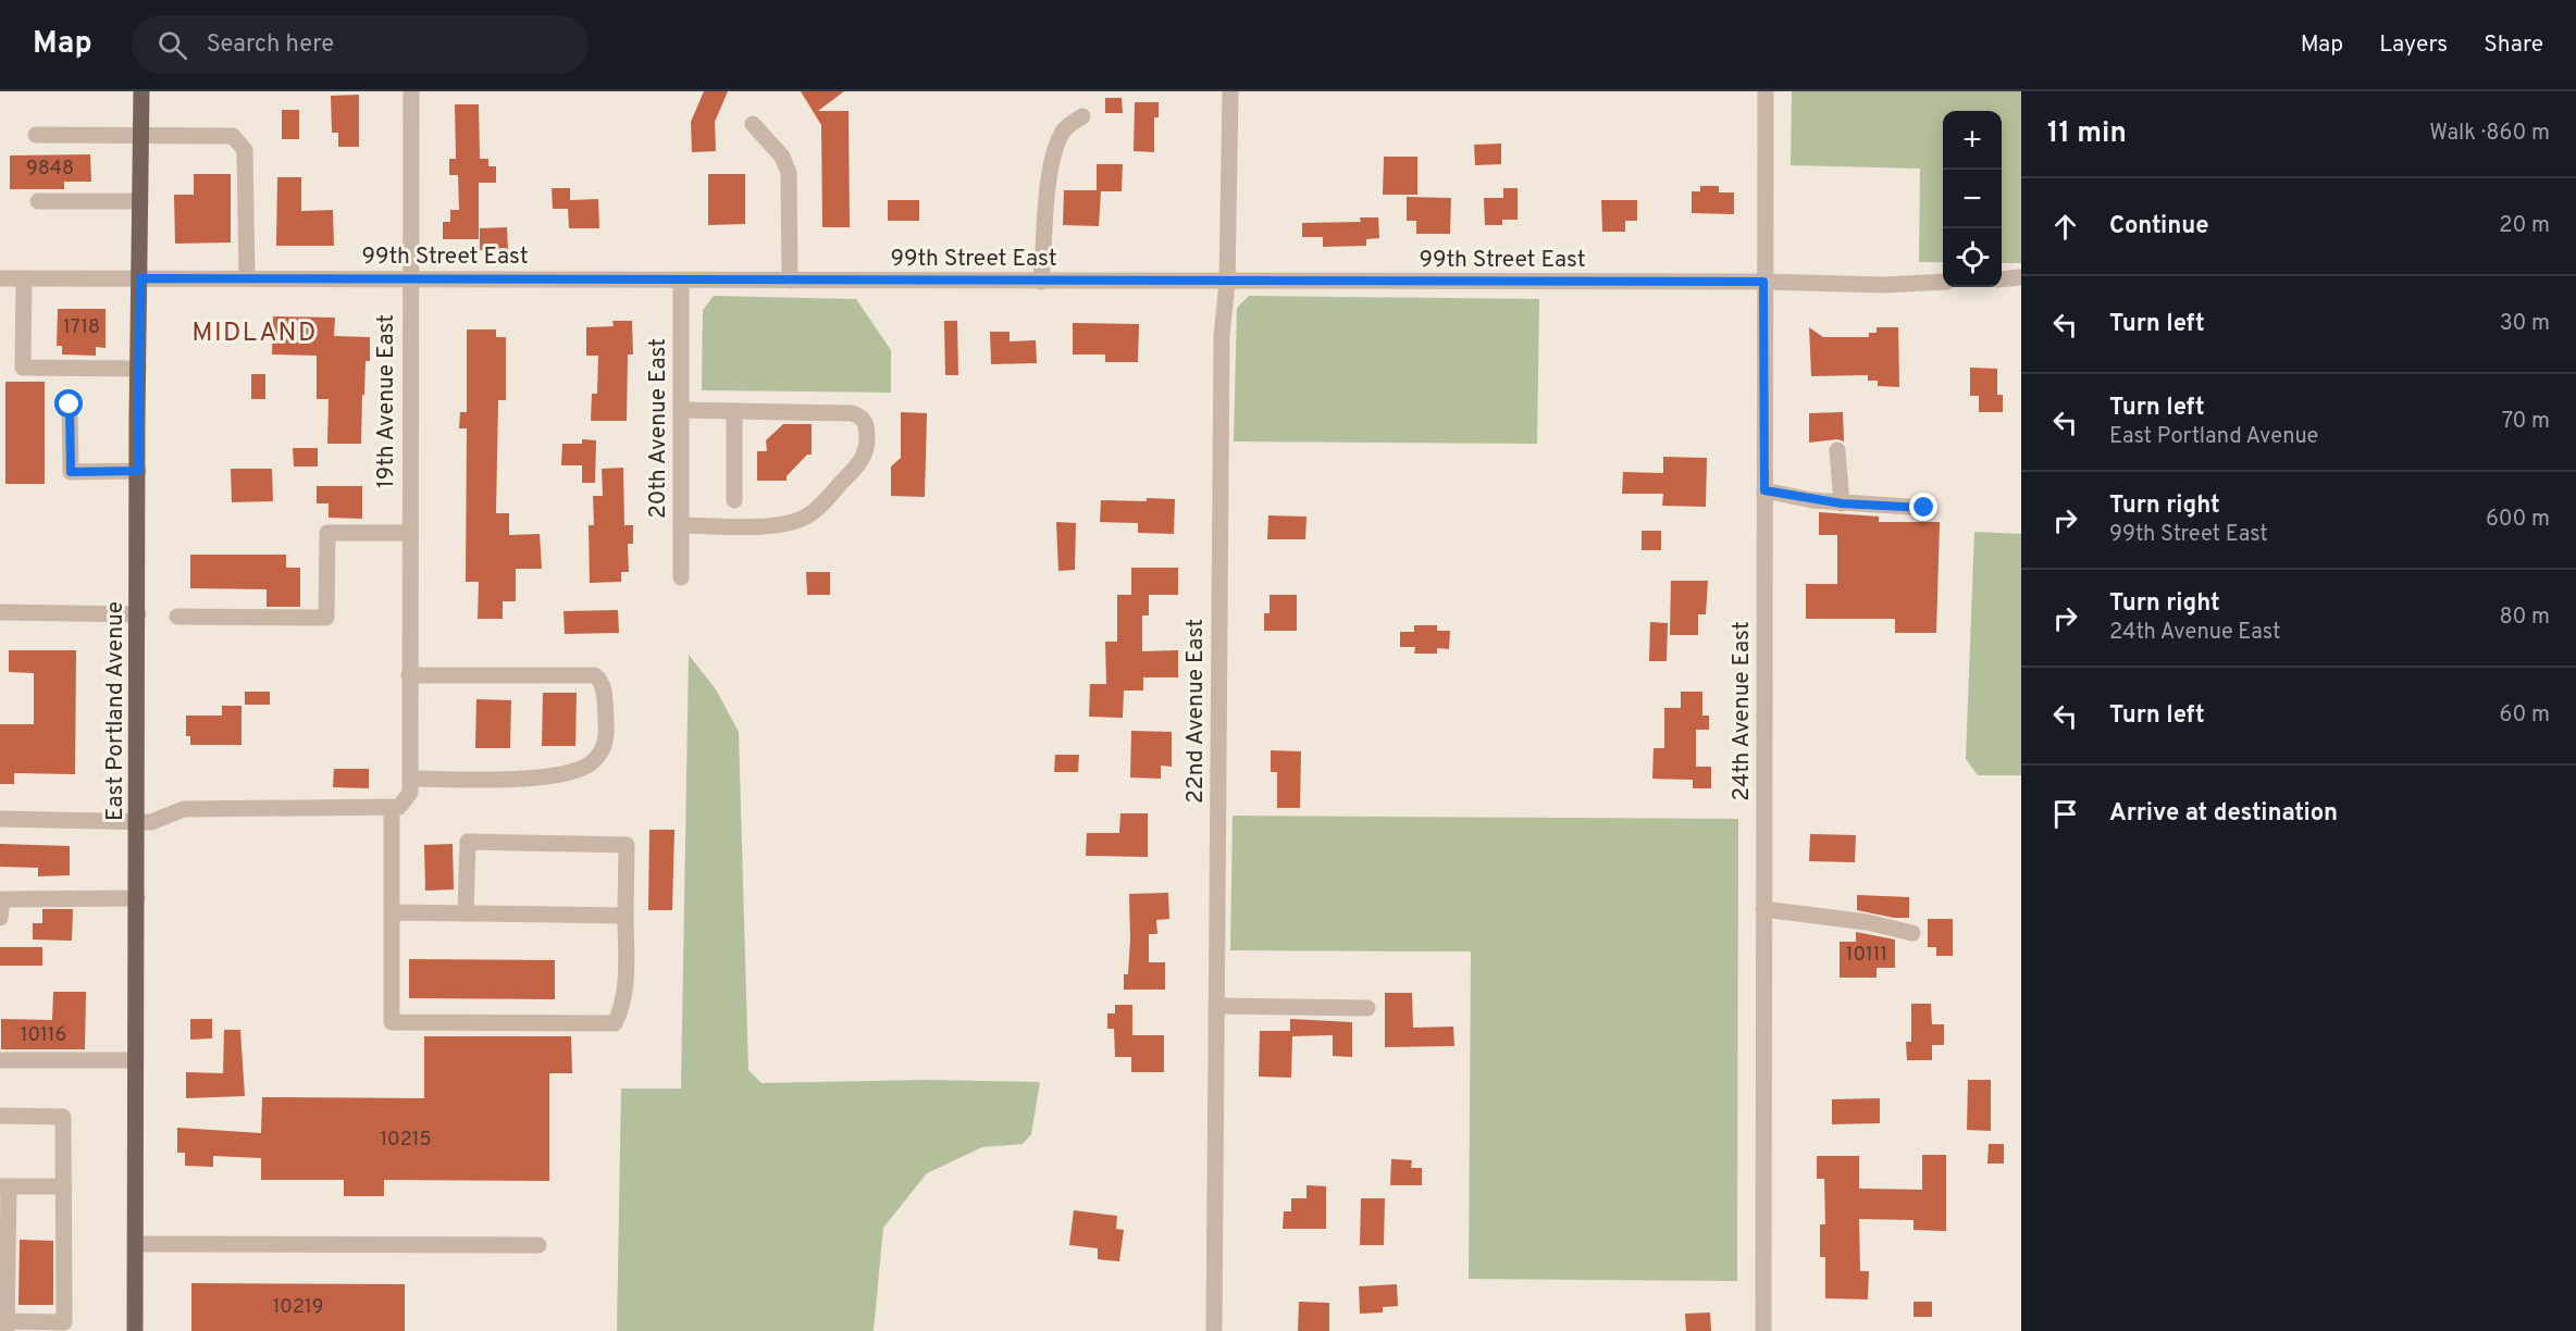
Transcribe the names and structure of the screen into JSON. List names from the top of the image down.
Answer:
{
  "streets": {
    "main road": ["East Portland Avenue"],
    "street": [
      "99th Street East",
      "19th Avenue East",
      "20th Avenue East",
      "22nd Avenue East",
      "24th Avenue East"
    ]
  },
  "crossings": [
    ["99th Street East", "19th Avenue East"],
    ["99th Street East", "20th Avenue East"],
    ["99th Street East", "East Portland Avenue"],
    ["99th Street East", "22nd Avenue East"],
    ["99th Street East", "24th Avenue East"]
  ],
  "districts": ["MIDLAND"],
  "house_numbers": [
    "9848",
    "1718",
    "10111",
    "10116",
    "10215",
    "10219"
  ],
  "page": {
    "header": "Map",
    "search": "Search here",
    "nav": ["Map", "Layers", "Share"],
    "heading": ["11 min", "Walk · 860 m"],
    "map_buttons": ["+", "−"],
    "list": [
      ["Continue", "20 m"],
      ["Turn left", "30 m"],
      ["Turn left", "East Portland Avenue", "70 m"],
      ["Turn right", "99th Street East", "600 m"],
      ["Turn right", "24th Avenue East", "80 m"],
      ["Turn left", "60 m"],
      "Arrive at destination"
    ]
  }
}
